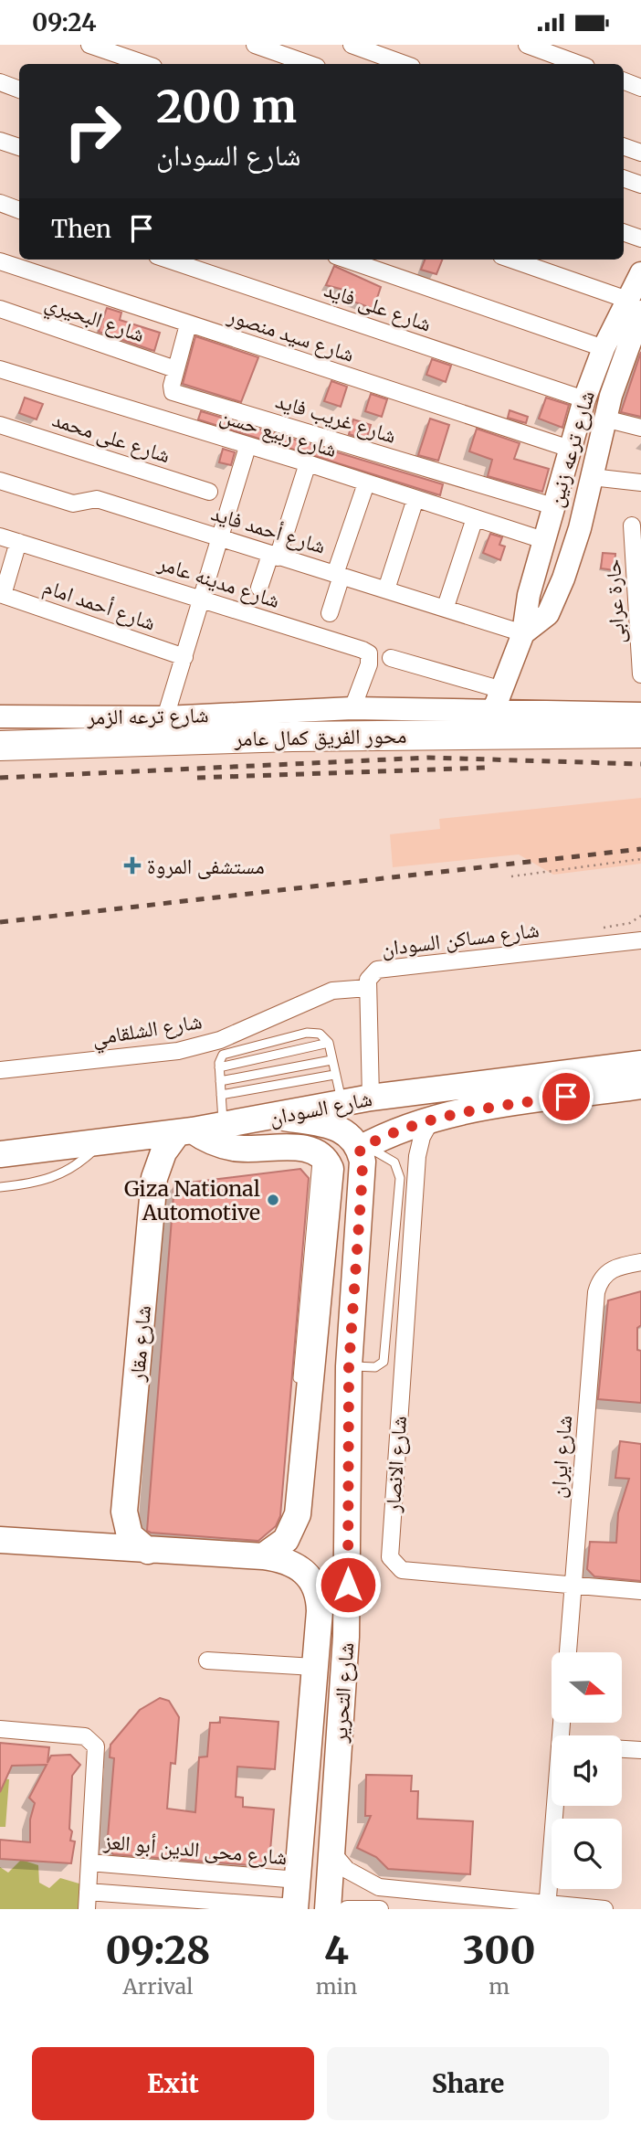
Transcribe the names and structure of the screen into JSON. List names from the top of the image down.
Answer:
{
  "streets": {
    "highway": ["محور الفريق كمال عامر"],
    "main road": ["شارع السودان", "شارع مقار", "شارع التحرير"],
    "street": [
      "شارع على فايد",
      "شارع البحيري",
      "شارع سيد منصور",
      "شارع غريب فايد",
      "شارع ربيع حسن",
      "شارع على محمد",
      "شارع ترعه زنين",
      "شارع أحمد فايد",
      "شارع مدينه عامر",
      "حارة عرابى",
      "شارع أحمد امام",
      "شارع ترعه الزمر",
      "شارع مساكن السودان",
      "شارع الشلقامي",
      "شارع ايران",
      "شارع الانصار",
      "شارع محى الدين أبو العز"
    ]
  },
  "crossings": [
    ["شارع على فايد", "شارع ترعه زنين"],
    ["شارع البحيري", "شارع غريب فايد"],
    ["شارع سيد منصور", "شارع غريب فايد"],
    ["شارع سيد منصور", "شارع ترعه زنين"],
    ["شارع غريب فايد", "شارع ترعه زنين"],
    ["شارع ربيع حسن", "شارع ترعه زنين"],
    ["شارع ترعه زنين", "شارع أحمد فايد"],
    ["شارع ترعه زنين", "شارع ترعه الزمر"],
    ["شارع مدينه عامر", "شارع ترعه الزمر"],
    ["شارع مساكن السودان", "شارع الشلقامي"],
    ["شارع مساكن السودان", "شارع السودان"],
    ["شارع السودان", "شارع مقار"],
    ["شارع السودان", "شارع الانصار"],
    ["شارع السودان", "شارع التحرير"],
    ["شارع ايران", "شارع الانصار"],
    ["شارع التحرير", "شارع محى الدين أبو العز"]
  ],
  "places": {
    "health": ["مستشفى المروة"],
    "other": ["Giza National Automotive"]
  },
  "north": "right",
  "page": {
    "status": "09:24",
    "turn": ["200 m", "شارع السودان"],
    "then": "Then",
    "eta": [
      "09:28",
      "Arrival",
      "4",
      "min",
      "300",
      "m"
    ],
    "buttons": ["Exit", "Share"]
  }
}
